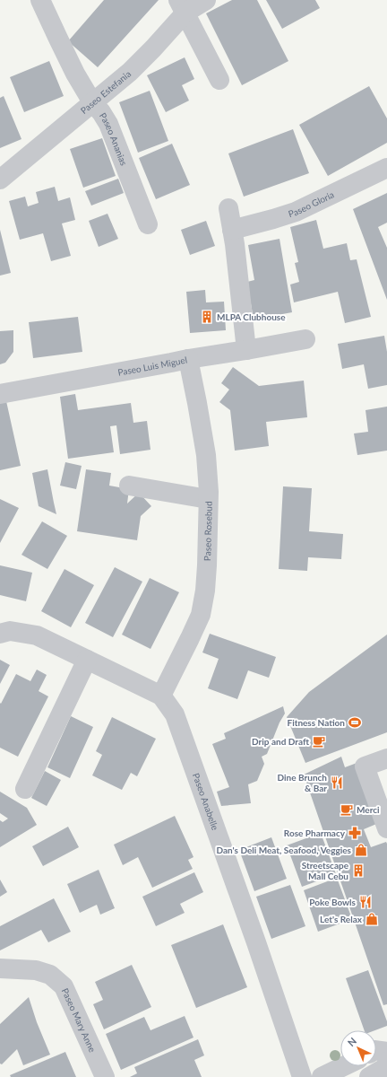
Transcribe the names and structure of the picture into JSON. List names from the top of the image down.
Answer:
{
  "streets": {
    "street": [
      "Paseo Estefania",
      "Paseo Ananias",
      "Paseo Gloria",
      "Paseo Luis Miguel",
      "Paseo Rosebud",
      "Paseo Anabelle",
      "Paseo Mary Anne"
    ]
  },
  "crossings": [
    ["Paseo Estefania", "Paseo Ananias"],
    ["Paseo Luis Miguel", "Paseo Rosebud"],
    ["Paseo Rosebud", "Paseo Anabelle"]
  ],
  "places": {
    "building": ["MLPA Clubhouse", "Streetscape Mall Cebu"],
    "sports": ["Fitness Nation"],
    "cafe": ["Drip and Draft", "Merci"],
    "restaurant": ["Dine Brunch & Bar", "Poke Bowls"],
    "pharmacy": ["Rose Pharmacy"],
    "shop": ["Dan's Deli Meat, Seafood, Veggies", "Let's Relax"]
  },
  "north": "top left"
}
